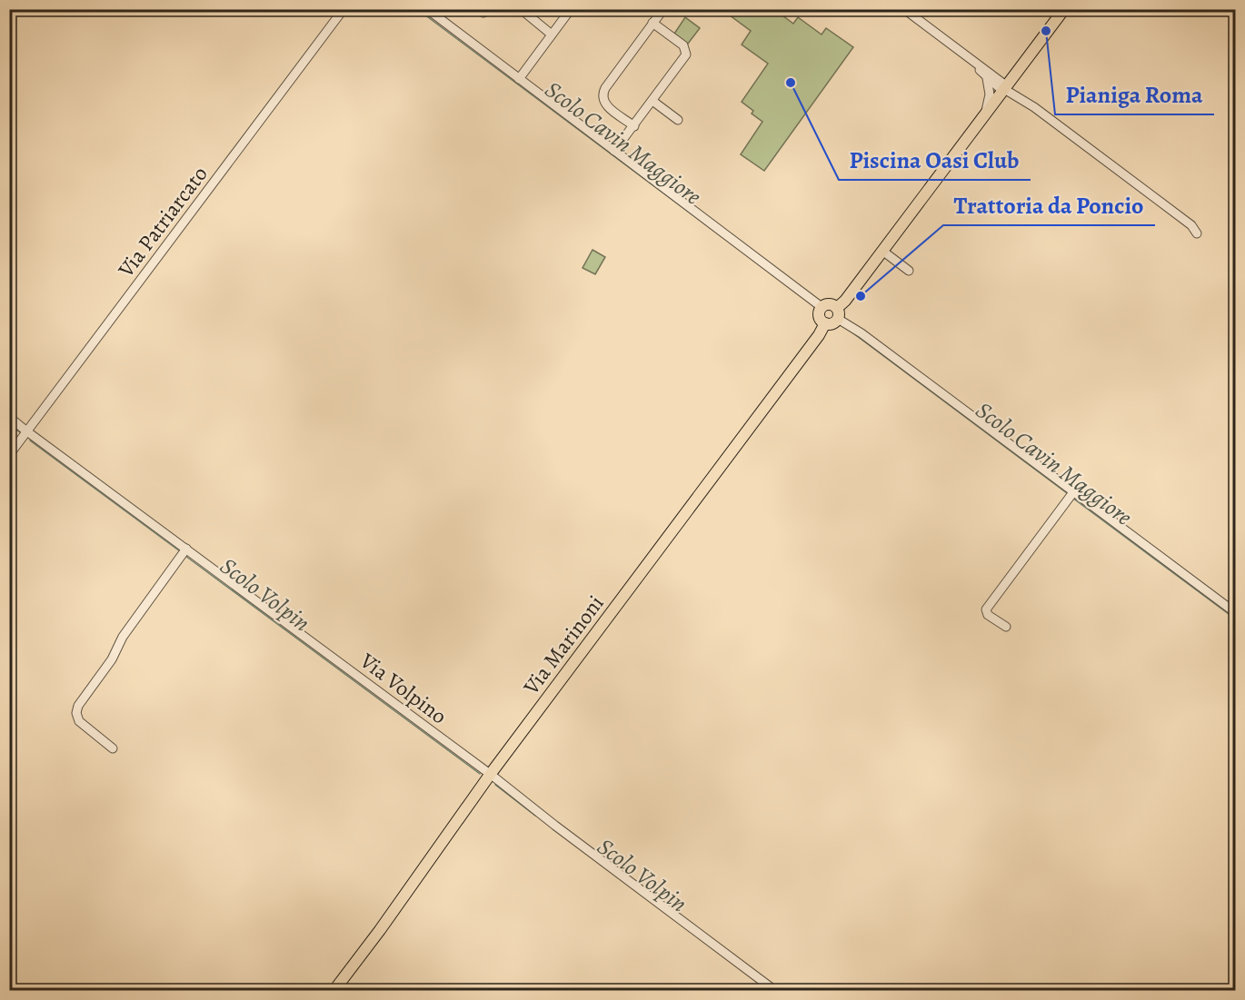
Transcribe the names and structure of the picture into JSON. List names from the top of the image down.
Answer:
{
  "streets": {
    "main road": ["Via Marinoni"],
    "street": ["Via Patriarcato", "Via Volpino"]
  },
  "crossings": [
    ["Via Patriarcato", "Via Volpino"],
    ["Via Marinoni", "Via Volpino"]
  ],
  "water": ["Scolo Cavin Maggiore", "Scolo Volpin"],
  "places": ["Pianiga Roma", "Piscina Oasi Club", "Trattoria da Poncio"]
}
